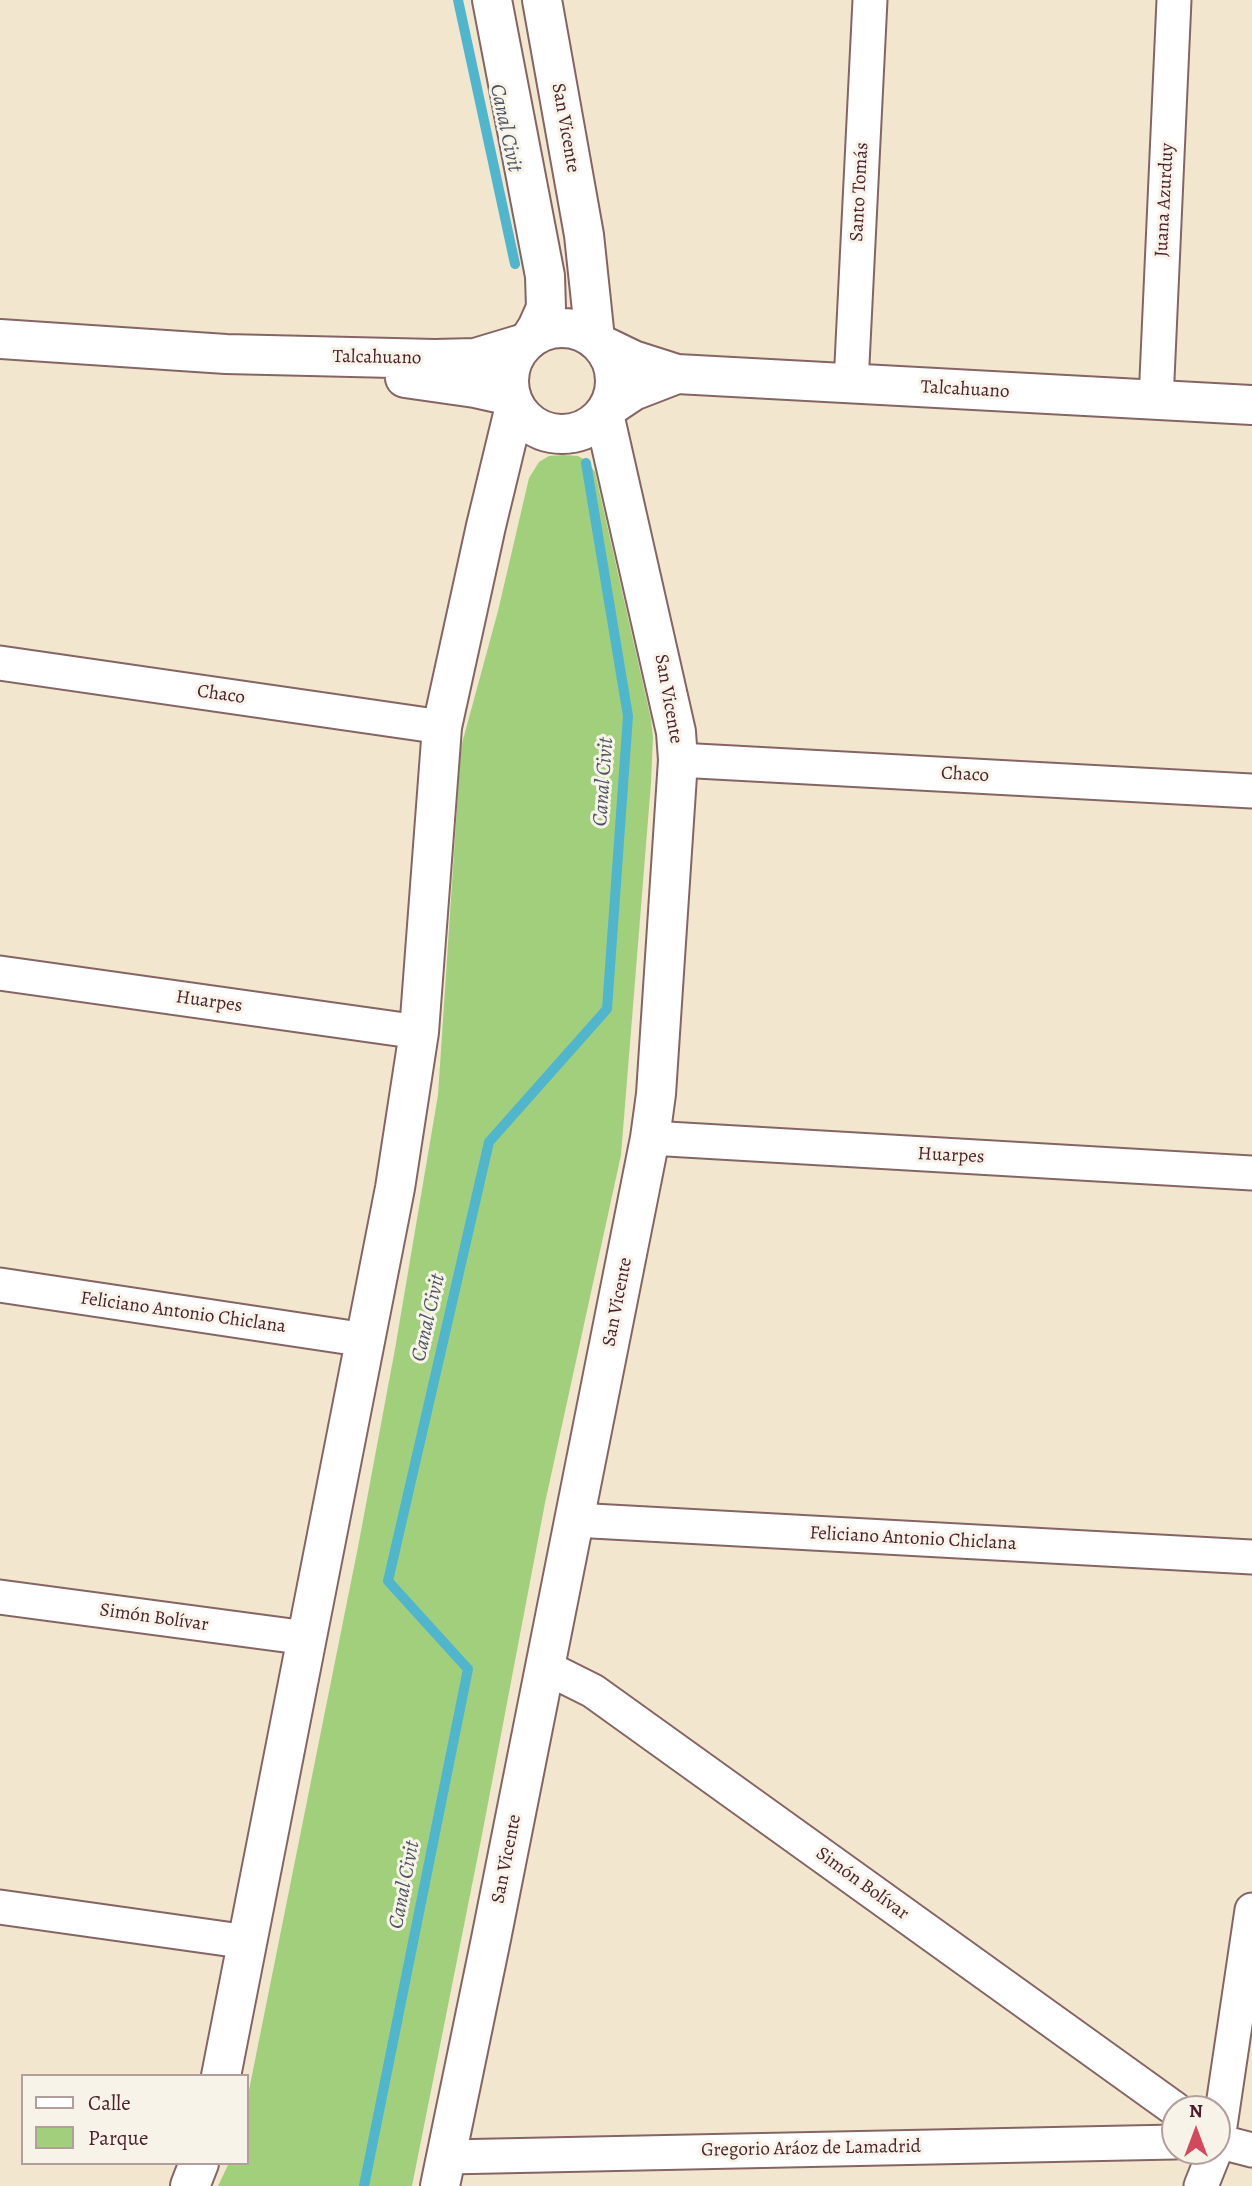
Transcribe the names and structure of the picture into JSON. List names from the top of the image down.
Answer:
{
  "streets": {
    "main road": ["San Vicente", "Talcahuano"],
    "street": [
      "Santo Tomás",
      "Juana Azurduy",
      "Chaco",
      "Huarpes",
      "Feliciano Antonio Chiclana",
      "Simón Bolívar",
      "Gregorio Aráoz de Lamadrid"
    ]
  },
  "crossings": [
    ["San Vicente", "Talcahuano"],
    ["San Vicente", "Chaco"],
    ["San Vicente", "Huarpes"],
    ["San Vicente", "Feliciano Antonio Chiclana"],
    ["San Vicente", "Simón Bolívar"],
    ["San Vicente", "Gregorio Aráoz de Lamadrid"],
    ["Santo Tomás", "Talcahuano"],
    ["Juana Azurduy", "Talcahuano"]
  ],
  "water": ["Canal Civit"],
  "legend": ["Calle", "Parque"],
  "north": "top"
}
